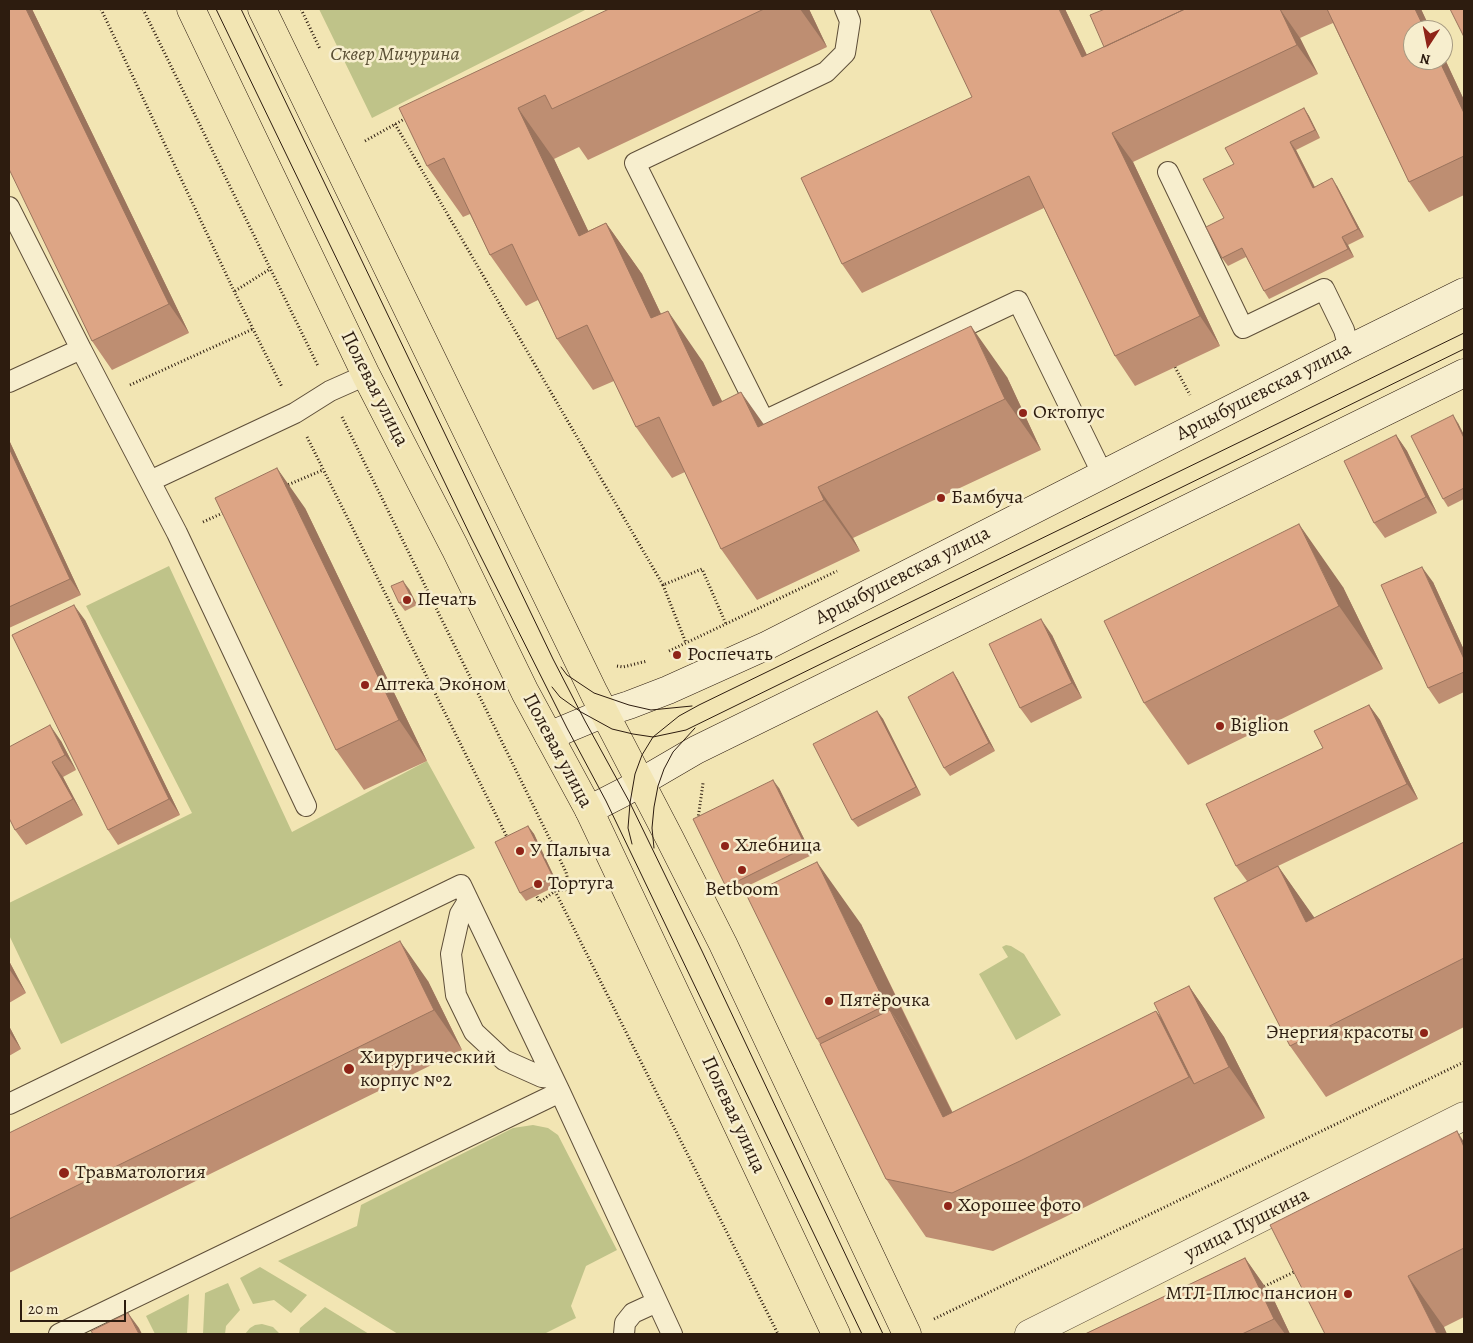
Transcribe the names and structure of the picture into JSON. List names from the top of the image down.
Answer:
{
  "streets": {
    "main road": ["Полевая улица", "Арцыбушевская улица", "улица Пушкина"]
  },
  "crossings": [
    ["Полевая улица", "Арцыбушевская улица"]
  ],
  "parks": ["Сквер Мичурина"],
  "places": [
    "Октопус",
    "Бамбуча",
    "Печать",
    "Роспечать",
    "Аптека Эконом",
    "Biglion",
    "Хлебница",
    "У Палыча",
    "Betboom",
    "Тортуга",
    "Пятёрочка",
    "Энергия красоты",
    "Хирургический корпус №2",
    "Травматология",
    "Хорошее фото",
    "МТЛ-Плюс пансион"
  ],
  "scale_bar": "20 m",
  "north": "bottom"
}
